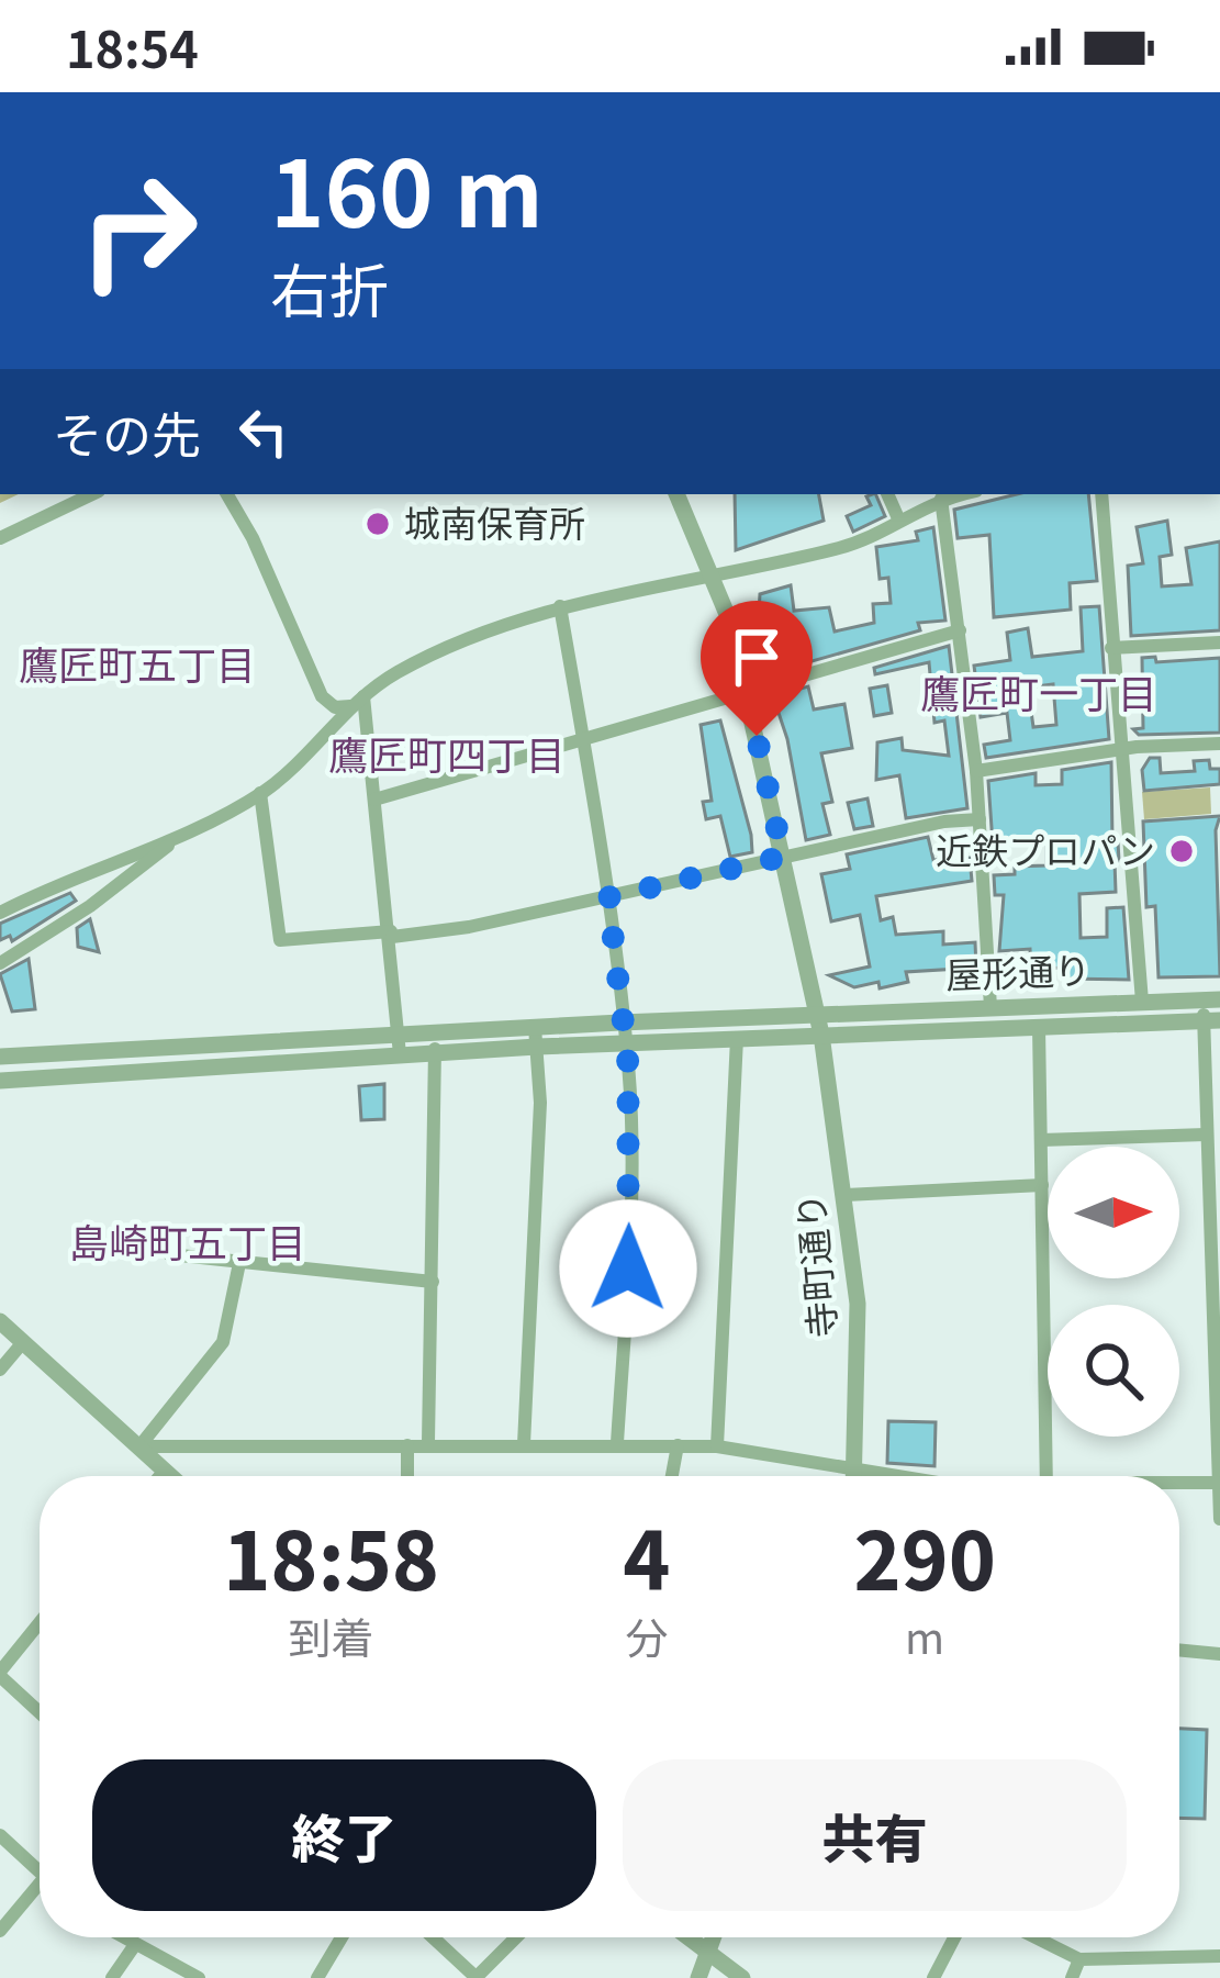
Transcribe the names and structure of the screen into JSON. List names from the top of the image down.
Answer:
{
  "streets": {
    "street": ["屋形通り", "寺町通り"]
  },
  "crossings": [
    ["屋形通り", "寺町通り"]
  ],
  "districts": [
    "鷹匠町五丁目",
    "鷹匠町一丁目",
    "鷹匠町四丁目",
    "島崎町五丁目"
  ],
  "places": ["城南保育所", "近鉄プロパン"],
  "north": "right",
  "page": {
    "status": "18:54",
    "turn": ["160 m", "右折"],
    "then": "その先",
    "eta": [
      "18:58",
      "到着",
      "4",
      "分",
      "290",
      "m"
    ],
    "buttons": ["終了", "共有"]
  }
}
